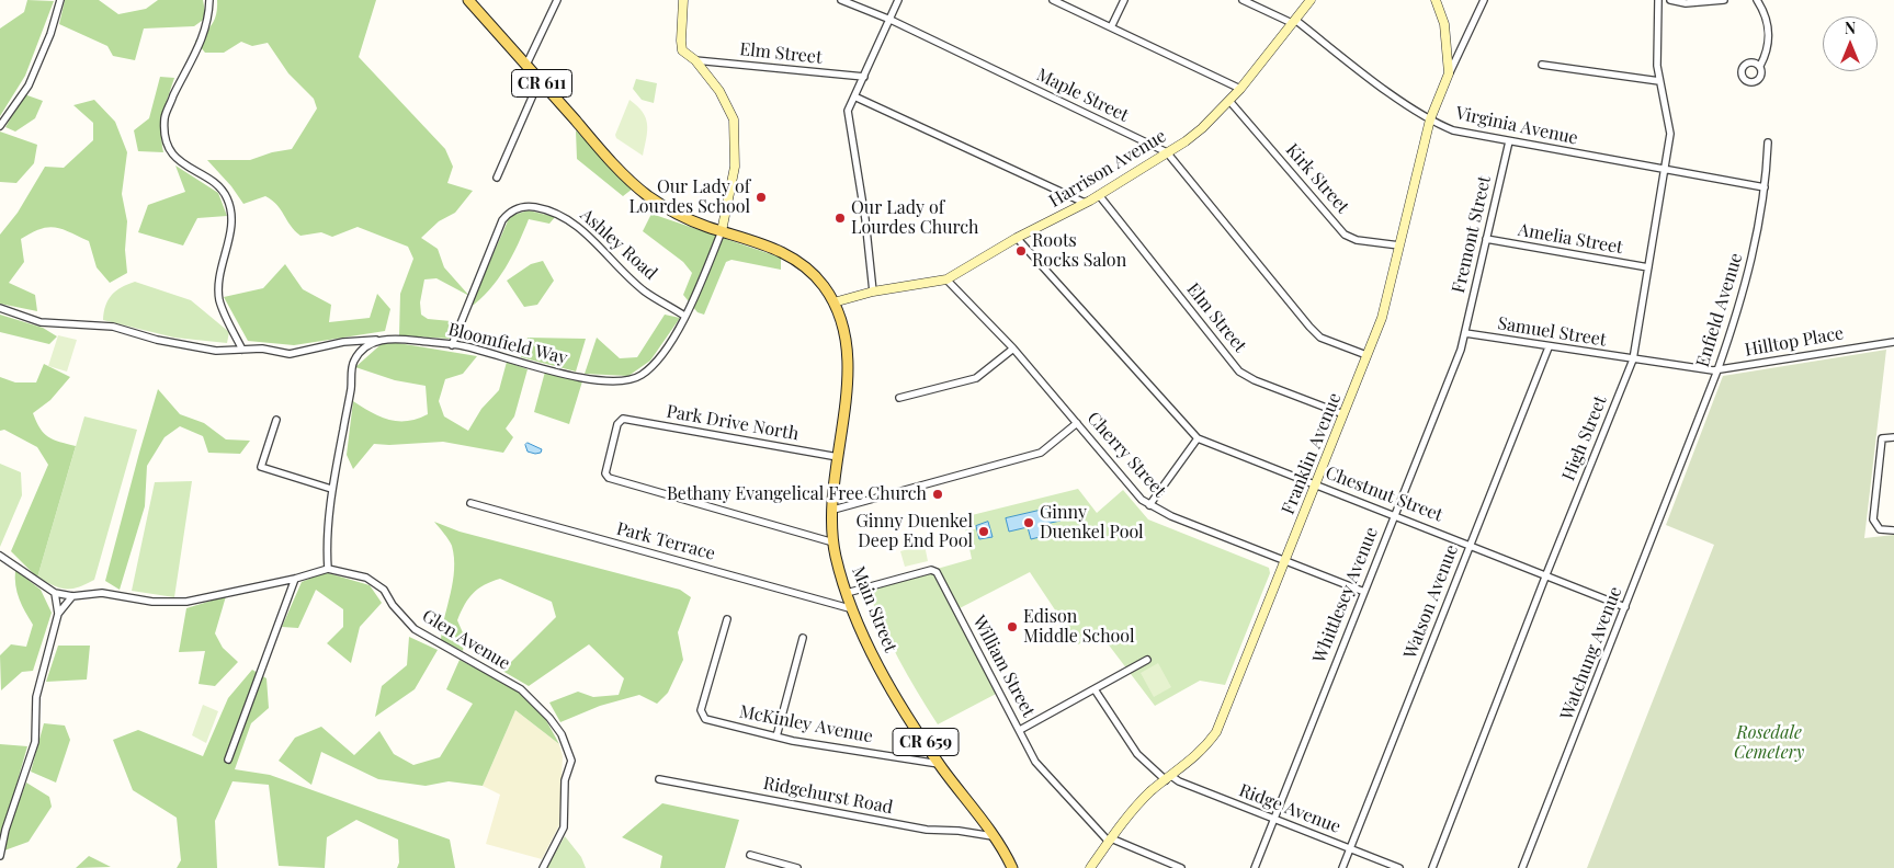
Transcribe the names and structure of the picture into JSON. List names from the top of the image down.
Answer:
{
  "streets": {
    "main road": ["CR 611", "Main Street", "CR 659"],
    "street": [
      "Elm Street",
      "Maple Street",
      "Virginia Avenue",
      "Harrison Avenue",
      "Kirk Street",
      "Fremont Street",
      "Amelia Street",
      "Ashley Road",
      "Enfield Avenue",
      "Samuel Street",
      "Hilltop Place",
      "Bloomfield Way",
      "Park Drive North",
      "High Street",
      "Franklin Avenue",
      "Cherry Street",
      "Chestnut Street",
      "Park Terrace",
      "Whittlesey Avenue",
      "Watson Avenue",
      "Glen Avenue",
      "Watchung Avenue",
      "William Street",
      "McKinley Avenue",
      "Ridgehurst Road",
      "Ridge Avenue"
    ]
  },
  "crossings": [
    ["Elm Street", "Harrison Avenue"],
    ["Elm Street", "Franklin Avenue"],
    ["CR 611", "Bloomfield Way"],
    ["CR 611", "Main Street"],
    ["Maple Street", "Harrison Avenue"],
    ["Maple Street", "Franklin Avenue"],
    ["Virginia Avenue", "Harrison Avenue"],
    ["Virginia Avenue", "Fremont Street"],
    ["Virginia Avenue", "Enfield Avenue"],
    ["Virginia Avenue", "High Street"],
    ["Virginia Avenue", "Franklin Avenue"],
    ["Harrison Avenue", "Kirk Street"],
    ["Harrison Avenue", "Cherry Street"],
    ["Harrison Avenue", "Chestnut Street"],
    ["Kirk Street", "Franklin Avenue"],
    ["Fremont Street", "Amelia Street"],
    ["Fremont Street", "Samuel Street"],
    ["Fremont Street", "Whittlesey Avenue"],
    ["Amelia Street", "High Street"],
    ["Ashley Road", "Bloomfield Way"],
    ["Enfield Avenue", "Hilltop Place"],
    ["Enfield Avenue", "Watchung Avenue"],
    ["Samuel Street", "Hilltop Place"],
    ["Samuel Street", "High Street"],
    ["Samuel Street", "Whittlesey Avenue"],
    ["Samuel Street", "Watson Avenue"],
    ["Hilltop Place", "High Street"],
    ["Park Drive North", "Main Street"],
    ["High Street", "Chestnut Street"],
    ["Franklin Avenue", "Cherry Street"],
    ["Franklin Avenue", "Chestnut Street"],
    ["Franklin Avenue", "William Street"],
    ["Franklin Avenue", "Ridge Avenue"],
    ["Cherry Street", "Whittlesey Avenue"],
    ["Chestnut Street", "Whittlesey Avenue"],
    ["Chestnut Street", "Watson Avenue"],
    ["Chestnut Street", "Watchung Avenue"],
    ["Park Terrace", "Main Street"],
    ["Whittlesey Avenue", "Ridge Avenue"],
    ["Watson Avenue", "Ridge Avenue"],
    ["Main Street", "William Street"],
    ["Main Street", "McKinley Avenue"],
    ["Main Street", "Ridgehurst Road"]
  ],
  "parks": ["Rosedale Cemetery"],
  "places": [
    "Our Lady of Lourdes School",
    "Our Lady of Lourdes Church",
    "Roots Rocks Salon",
    "Bethany Evangelical Free Church",
    "Ginny Duenkel Pool",
    "Ginny Duenkel Deep End Pool",
    "Edison Middle School"
  ],
  "north": "top"
}
